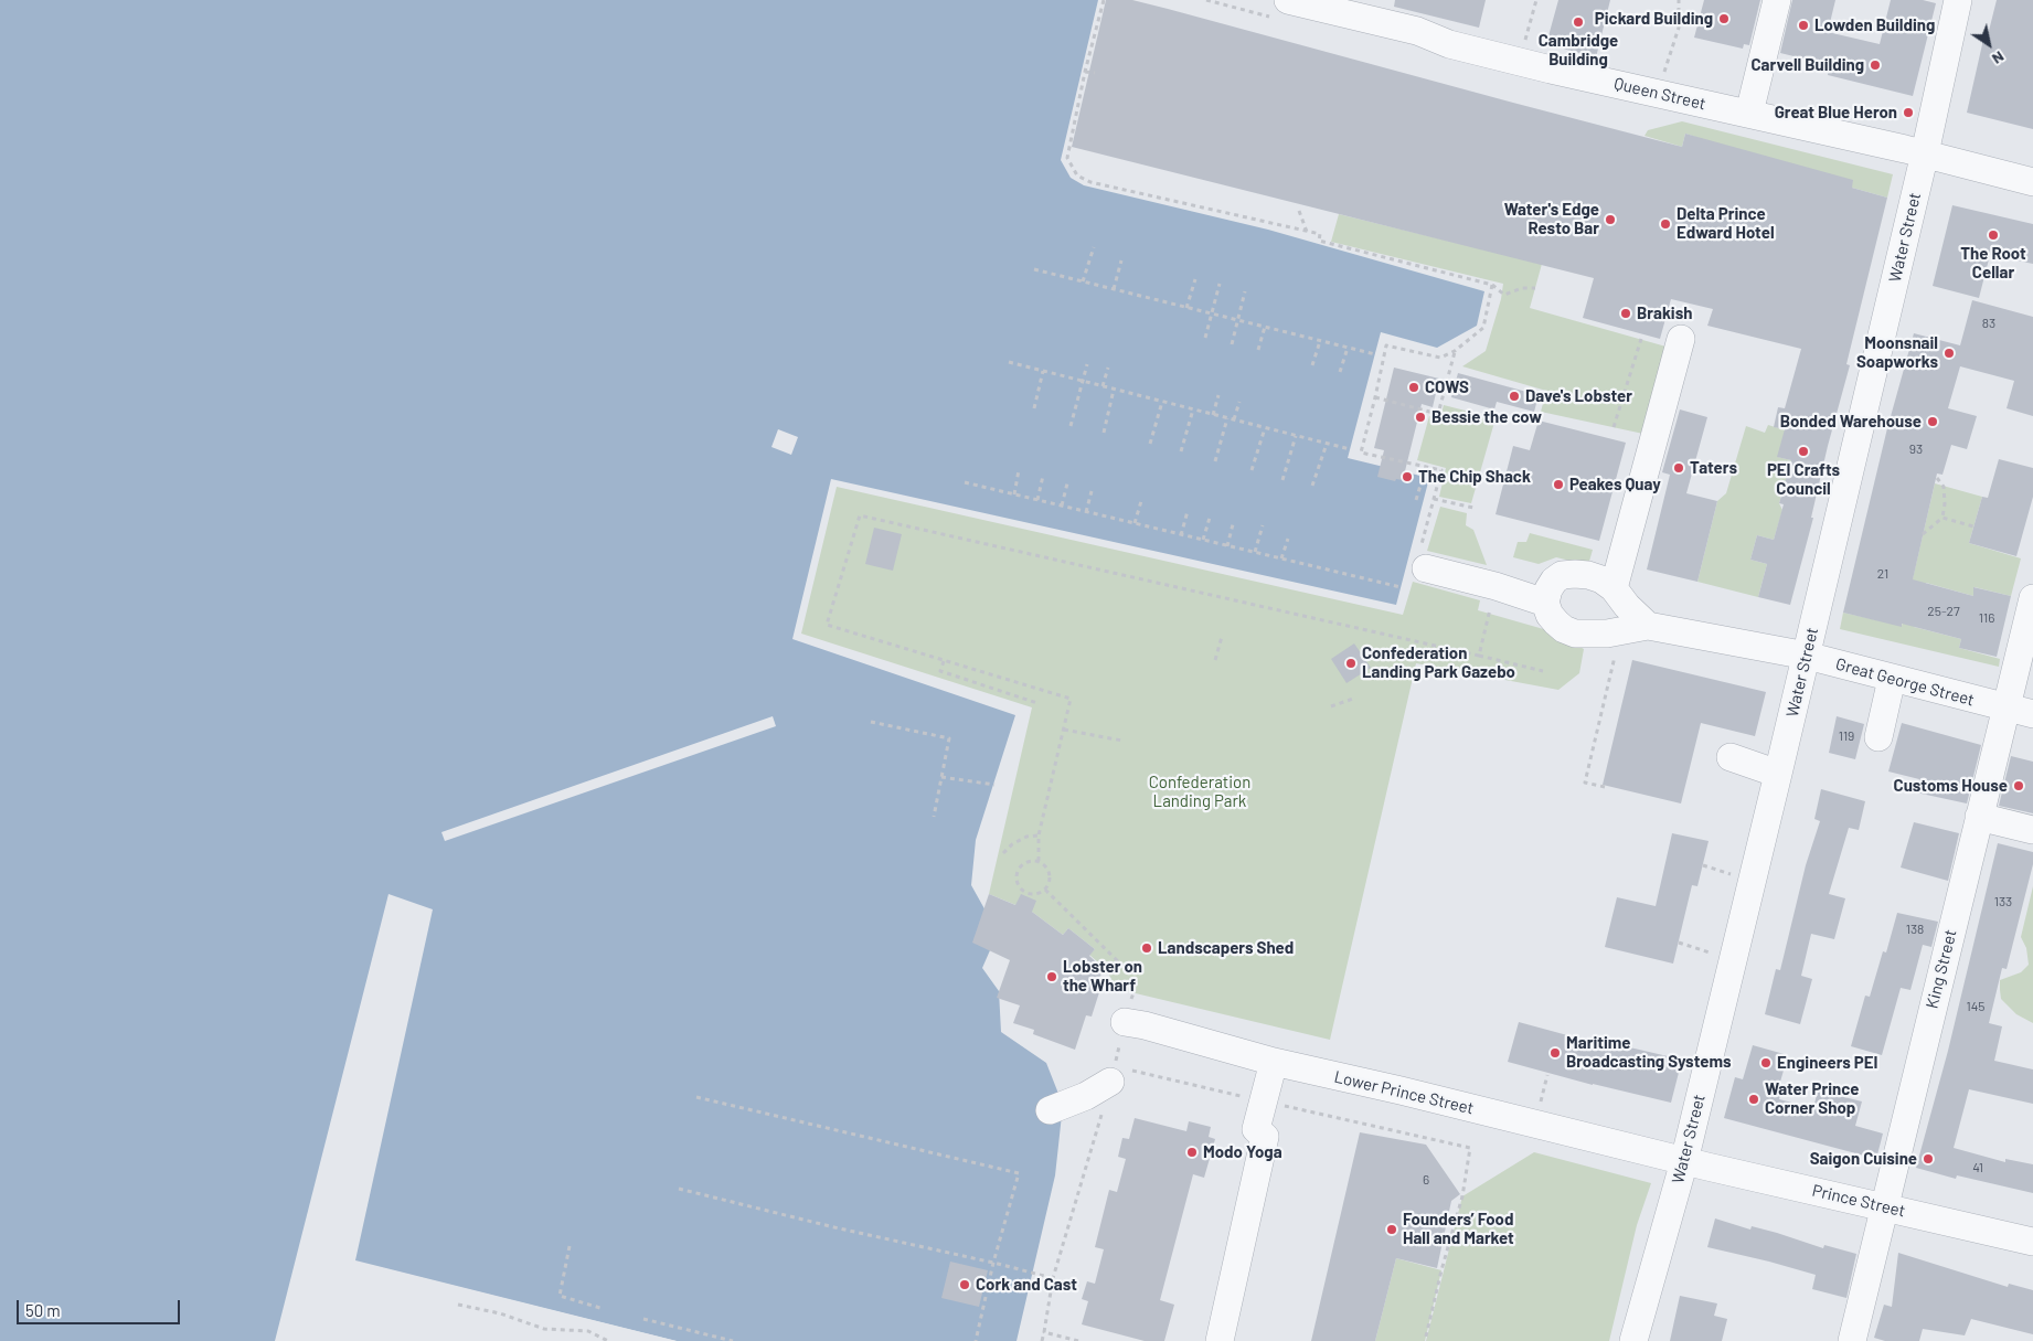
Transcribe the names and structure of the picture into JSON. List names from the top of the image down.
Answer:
{
  "streets": {
    "street": [
      "Queen Street",
      "Water Street",
      "Great George Street",
      "King Street",
      "Lower Prince Street",
      "Prince Street"
    ]
  },
  "crossings": [
    ["Queen Street", "Water Street"],
    ["Water Street", "Great George Street"],
    ["Water Street", "Lower Prince Street"],
    ["Water Street", "Prince Street"],
    ["Great George Street", "King Street"],
    ["King Street", "Prince Street"],
    ["Lower Prince Street", "Prince Street"]
  ],
  "parks": ["Confederation Landing Park"],
  "places": [
    "Pickard Building",
    "Cambridge Building",
    "Lowden Building",
    "Carvell Building",
    "Great Blue Heron",
    "Water's Edge Resto Bar",
    "Delta Prince Edward Hotel",
    "The Root Cellar",
    "Brakish",
    "Moonsnail Soapworks",
    "COWS",
    "Dave's Lobster",
    "Bessie the cow",
    "Bonded Warehouse",
    "PEI Crafts Council",
    "Taters",
    "The Chip Shack",
    "Peakes Quay",
    "Confederation Landing Park Gazebo",
    "Customs House",
    "Landscapers Shed",
    "Lobster on the Wharf",
    "Maritime Broadcasting Systems",
    "Engineers PEI",
    "Water Prince Corner Shop",
    "Modo Yoga",
    "Saigon Cuisine",
    "Founders’ Food Hall and Market",
    "Cork and Cast"
  ],
  "house_numbers": [
    "83",
    "93",
    "21",
    "25-27",
    "116",
    "119",
    "133",
    "138",
    "145",
    "41",
    "6"
  ],
  "scale_bar": "50 m",
  "north": "bottom right"
}
